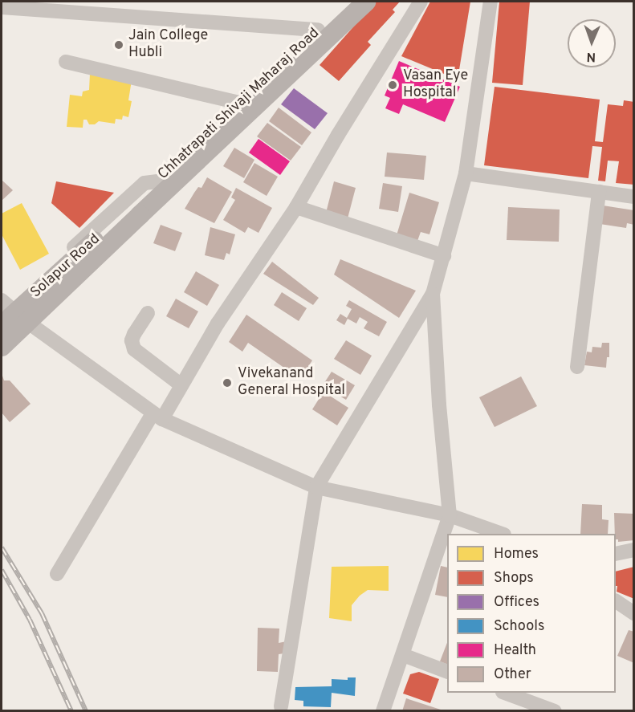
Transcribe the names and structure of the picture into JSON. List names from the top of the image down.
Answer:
{
  "streets": {
    "main road": ["Chhatrapati Shivaji Maharaj Road", "Solapur Road"]
  },
  "crossings": [
    ["Chhatrapati Shivaji Maharaj Road", "Solapur Road"]
  ],
  "places": ["Jain College Hubli", "Vasan Eye Hospital", "Vivekanand General Hospital"],
  "legend": [
    "Homes",
    "Shops",
    "Offices",
    "Schools",
    "Health",
    "Other"
  ],
  "north": "bottom"
}
